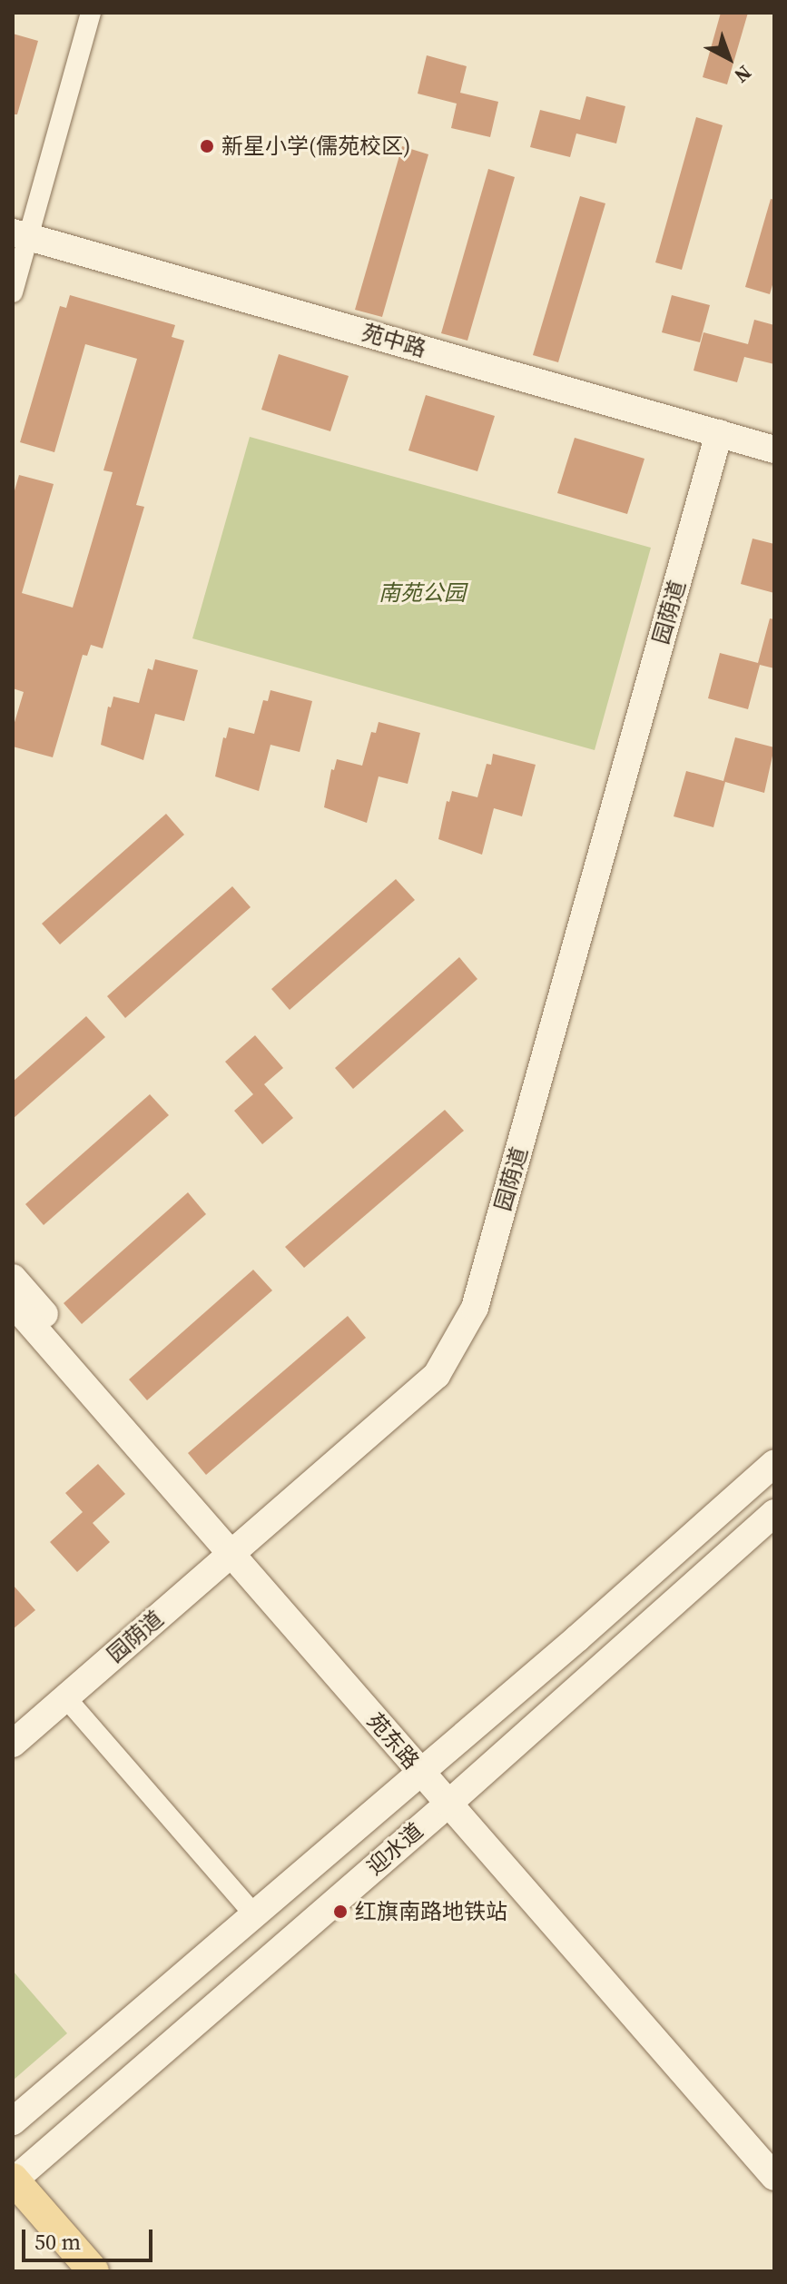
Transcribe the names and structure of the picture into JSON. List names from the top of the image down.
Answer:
{
  "streets": {
    "street": [
      "苑中路",
      "园荫道",
      "苑东路",
      "迎水道"
    ]
  },
  "crossings": [
    ["苑中路", "园荫道"],
    ["园荫道", "苑东路"],
    ["苑东路", "迎水道"]
  ],
  "parks": ["南苑公园"],
  "places": ["新星小学(儒苑校区)", "红旗南路地铁站"],
  "scale_bar": "50 m",
  "north": "bottom right"
}
